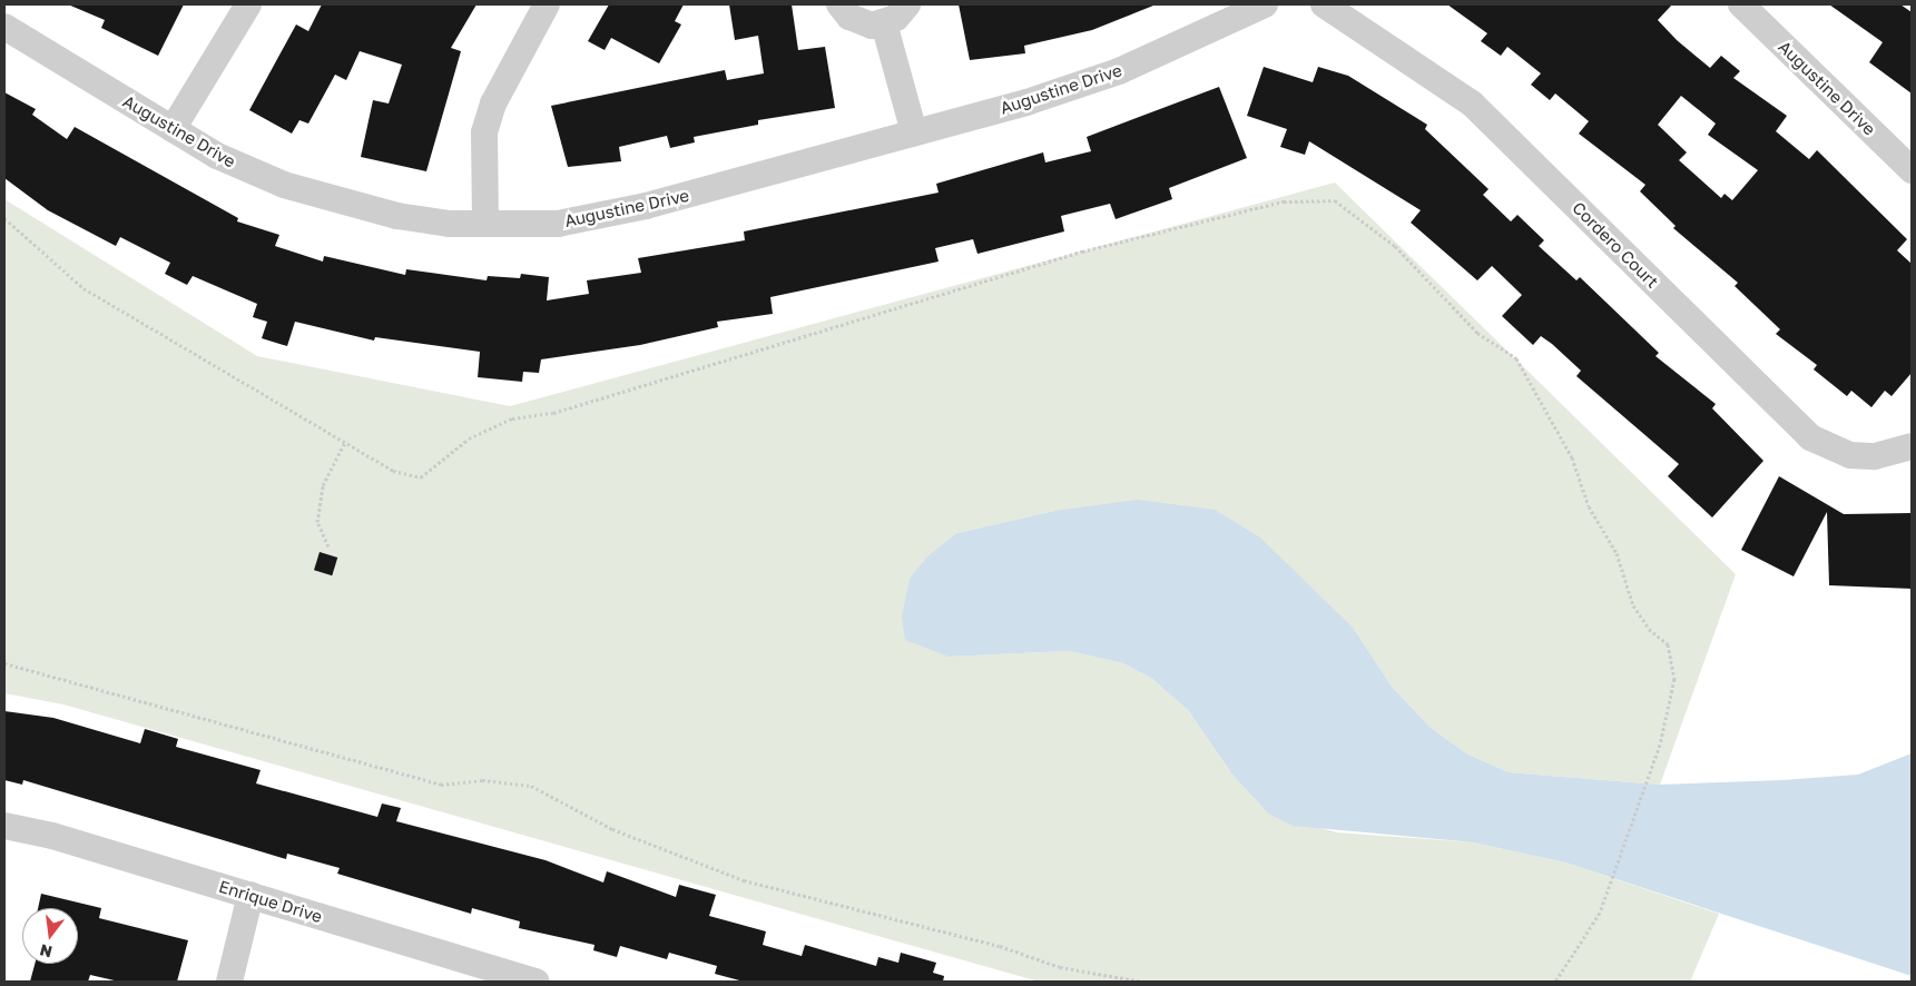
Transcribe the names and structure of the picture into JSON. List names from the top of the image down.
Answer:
{
  "streets": {
    "street": ["Augustine Drive", "Cordero Court", "Enrique Drive"]
  },
  "north": "bottom"
}
